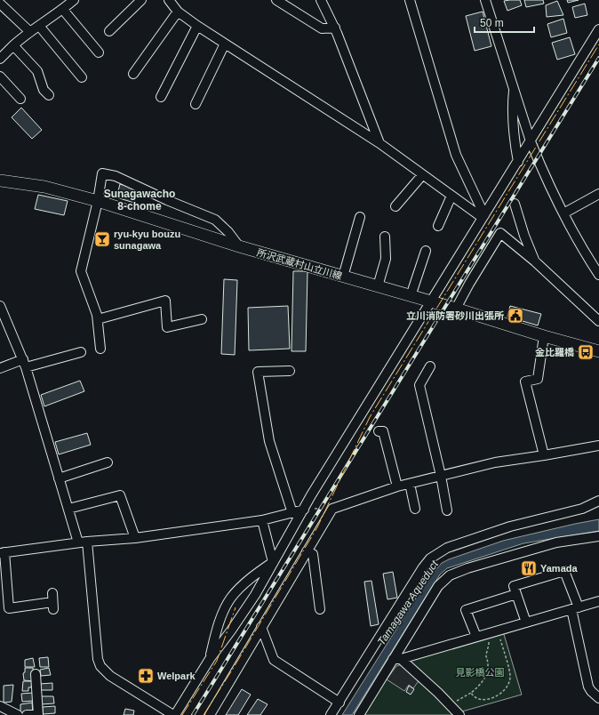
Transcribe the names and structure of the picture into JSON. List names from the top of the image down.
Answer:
{
  "streets": {
    "main road": ["所沢武蔵村山立川線"]
  },
  "districts": ["Sunagawacho 8-chome"],
  "water": ["Tamagawa Aqueduct"],
  "parks": ["見影橋公園"],
  "places": {
    "bar": ["ryu-kyu bouzu sunagawa"],
    "public building": ["立川消防署砂川出張所"],
    "bus stop": ["金比羅橋"],
    "restaurant": ["Yamada"],
    "pharmacy": ["Welpark"]
  },
  "scale_bar": "50 m"
}
